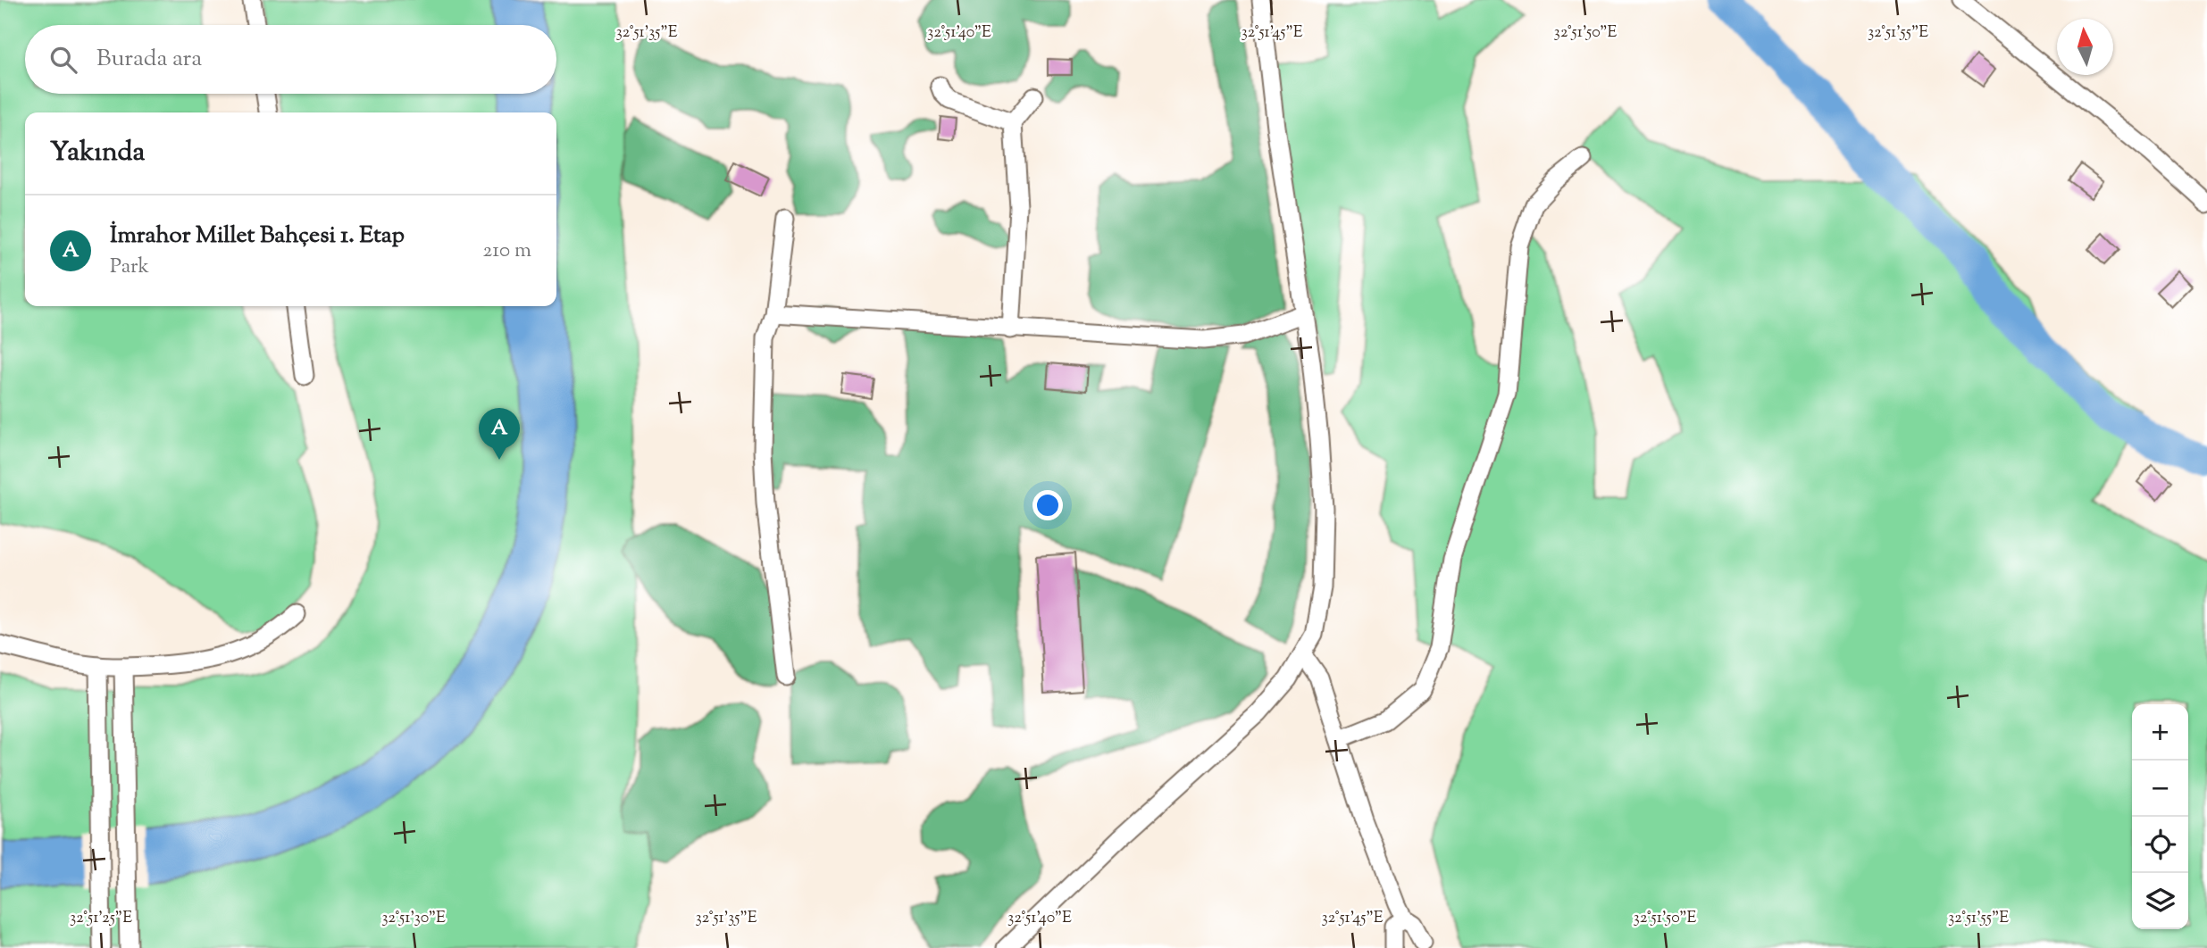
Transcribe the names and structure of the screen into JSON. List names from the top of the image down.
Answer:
{
  "north": "top",
  "page": {
    "search": "Burada ara",
    "heading": "Yakında",
    "list": [
      {
        "mark": "A",
        "name": "İmrahor Millet Bahçesi 1. Etap",
        "note": "Park",
        "value": "210 m"
      }
    ],
    "pins": "A",
    "map_buttons": ["+", "−"]
  },
  "coordinates": [
    "32°51'35\"E",
    "32°51'40\"E",
    "32°51'45\"E",
    "32°51'50\"E",
    "32°51'55\"E",
    "32°51'25\"E",
    "32°51'30\"E"
  ]
}
